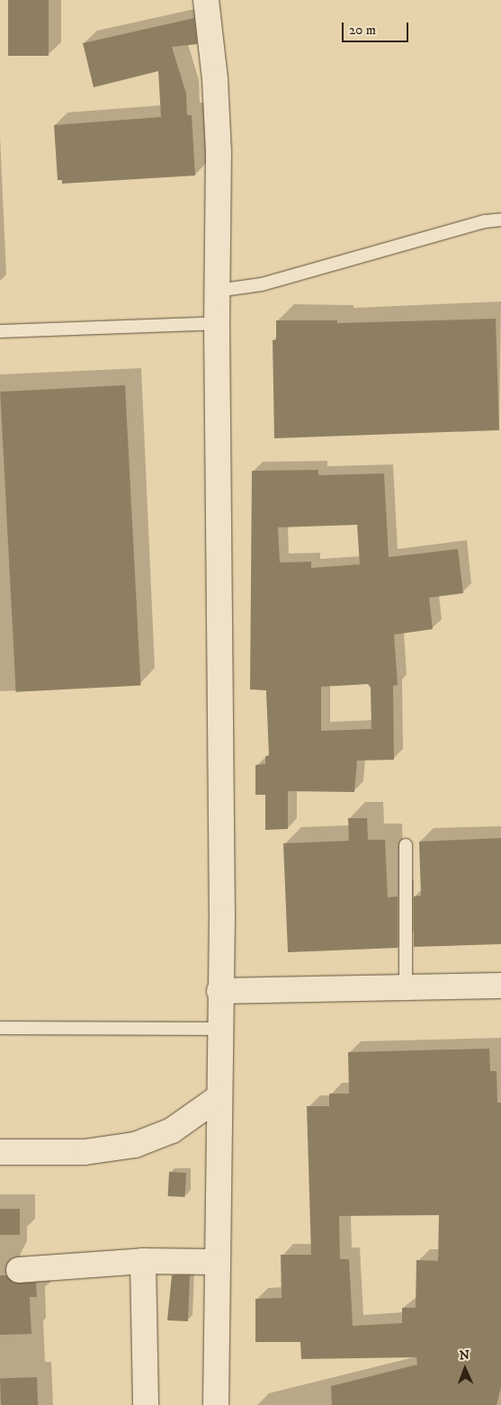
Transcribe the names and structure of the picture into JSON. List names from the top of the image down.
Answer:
{
  "scale_bar": "20 m",
  "north": "top"
}
